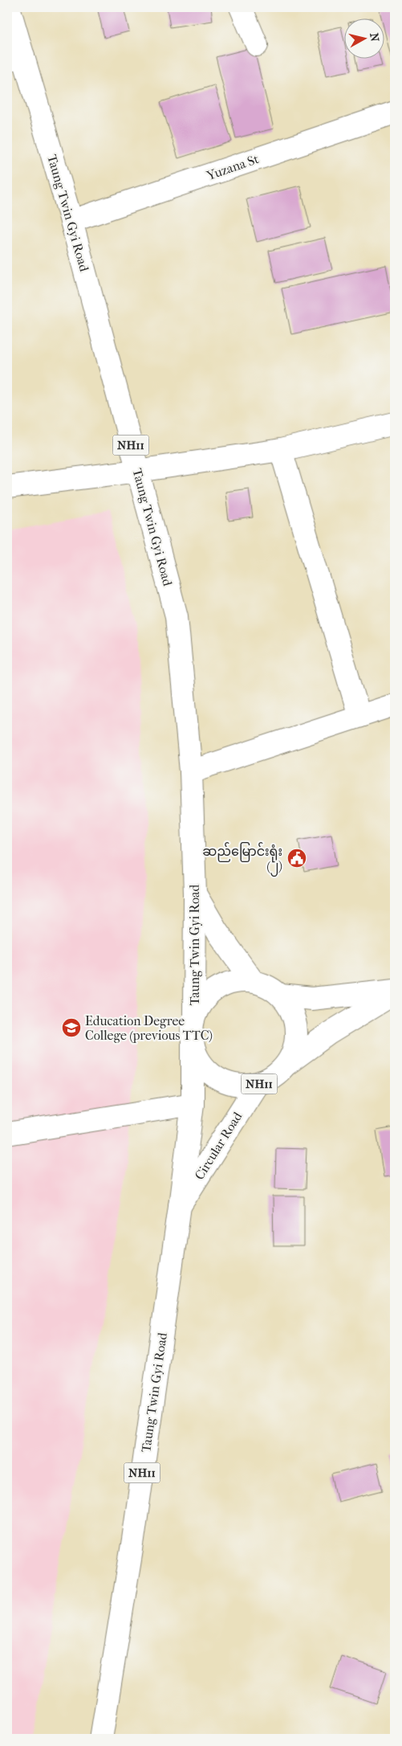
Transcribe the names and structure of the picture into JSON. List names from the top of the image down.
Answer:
{
  "streets": {
    "main road": [
      "Yuzana St",
      "Taung Twin Gyi Road",
      "NH11",
      "Circular Road"
    ]
  },
  "crossings": [
    ["Yuzana St", "Taung Twin Gyi Road"],
    ["Taung Twin Gyi Road", "NH11"],
    ["Taung Twin Gyi Road", "Circular Road"],
    ["NH11", "Circular Road"]
  ],
  "places": {
    "public building": ["ဆည်မြောင်းရုံး (၂)"],
    "school or university": ["Education Degree College (previous TTC)"]
  },
  "north": "right"
}
